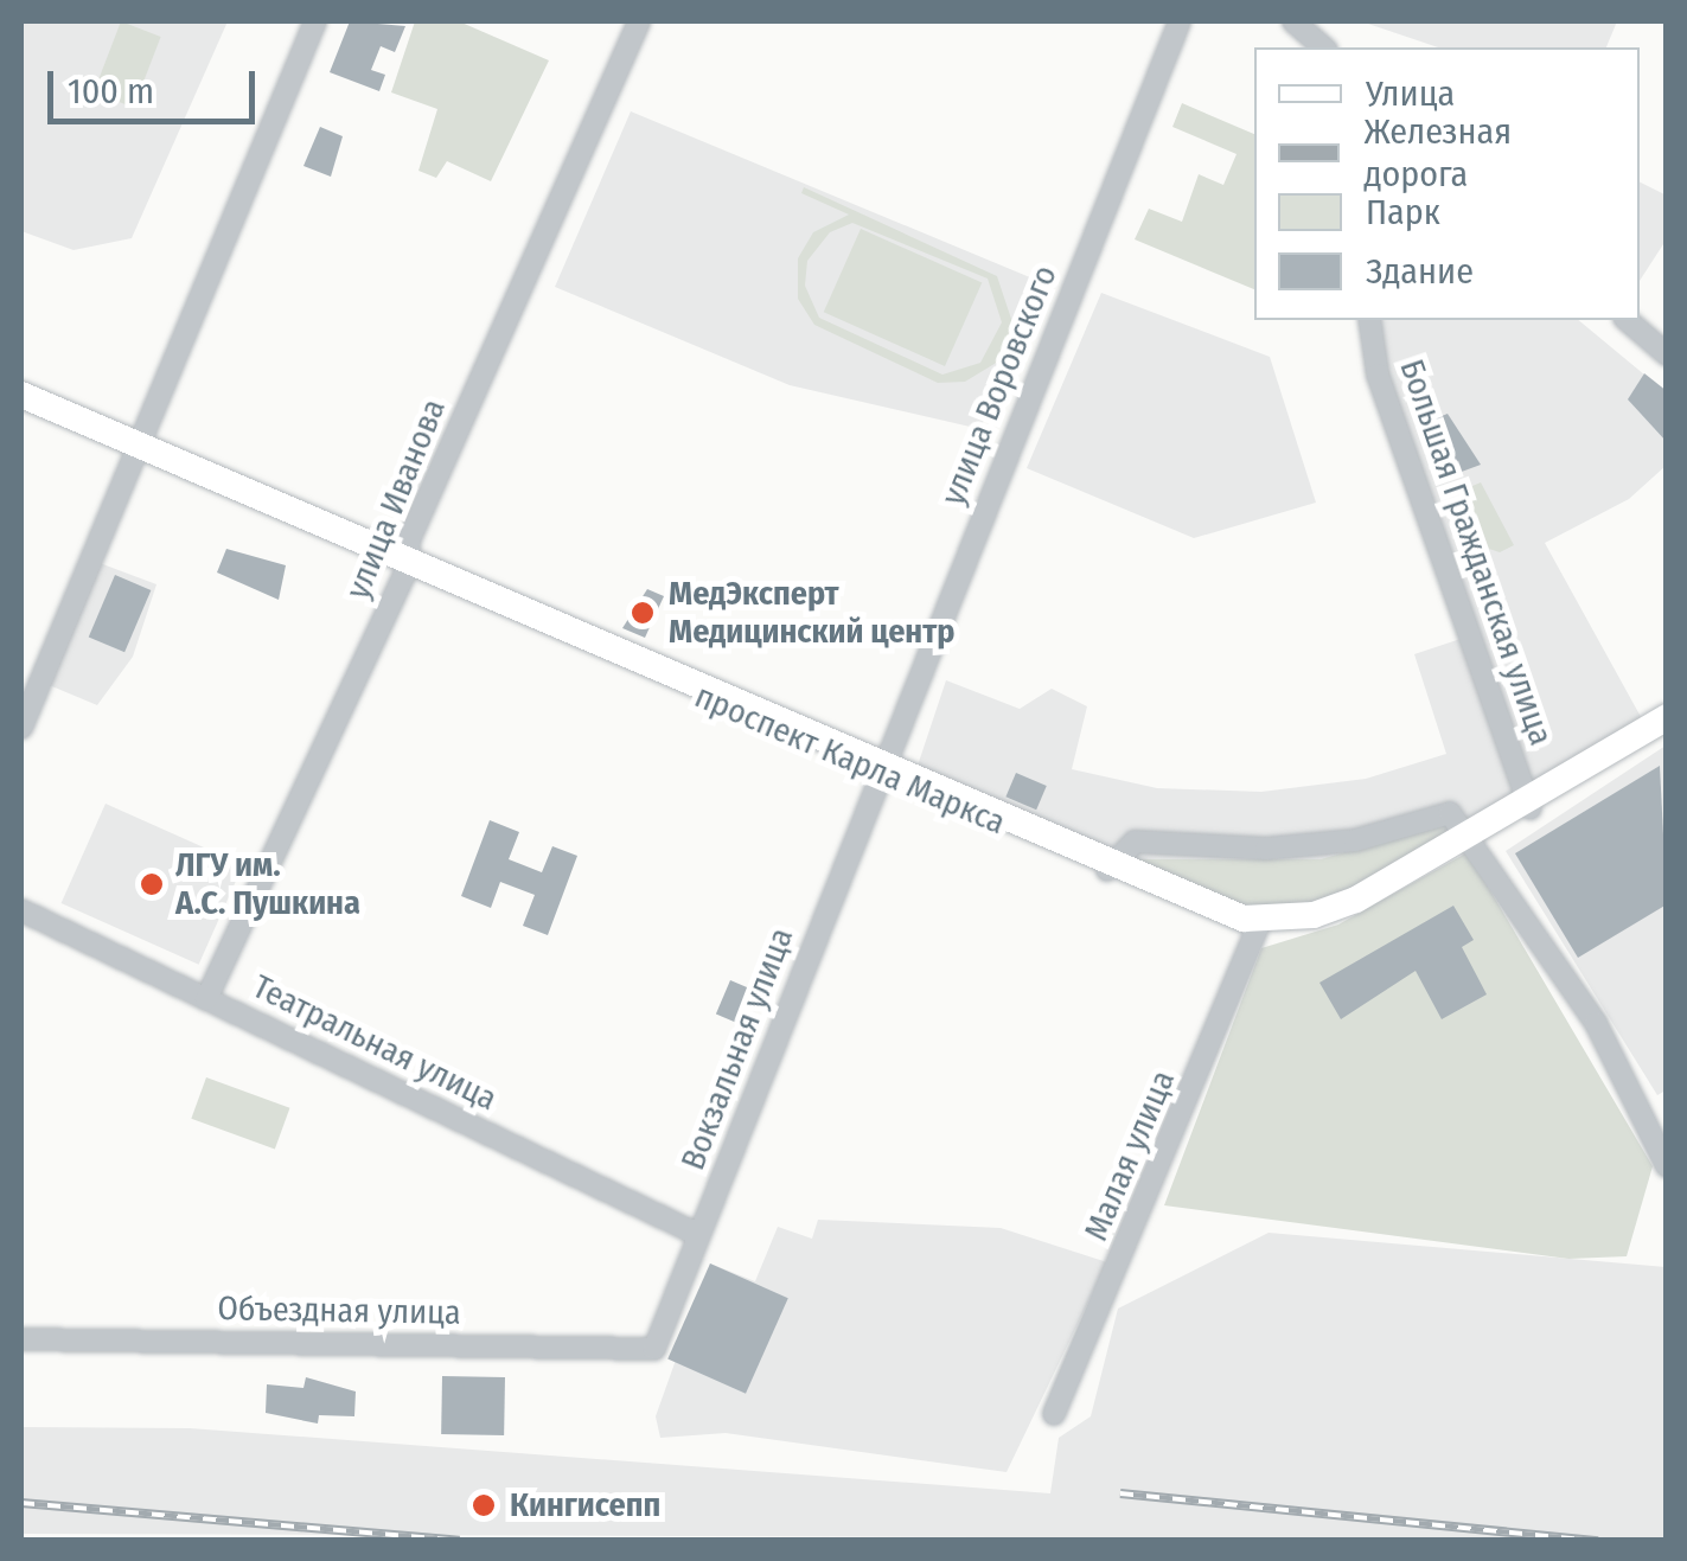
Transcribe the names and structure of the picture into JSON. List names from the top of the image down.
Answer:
{
  "streets": {
    "main road": ["проспект Карла Маркса"],
    "street": [
      "улица Воровского",
      "улица Иванова",
      "Большая Гражданская улица",
      "Театральная улица",
      "Вокзальная улица",
      "Малая улица",
      "Объездная улица"
    ]
  },
  "crossings": [
    ["улица Воровского", "проспект Карла Маркса"],
    ["улица Воровского", "Вокзальная улица"],
    ["улица Иванова", "проспект Карла Маркса"],
    ["улица Иванова", "Театральная улица"],
    ["проспект Карла Маркса", "Вокзальная улица"],
    ["проспект Карла Маркса", "Малая улица"],
    ["Театральная улица", "Вокзальная улица"],
    ["Вокзальная улица", "Объездная улица"]
  ],
  "places": ["МедЭксперт Медицинский центр", "ЛГУ им. А.С. Пушкина", "Кингисепп"],
  "legend": [
    "Улица",
    "Железная дорога",
    "Парк",
    "Здание"
  ],
  "scale_bar": "100 m"
}
